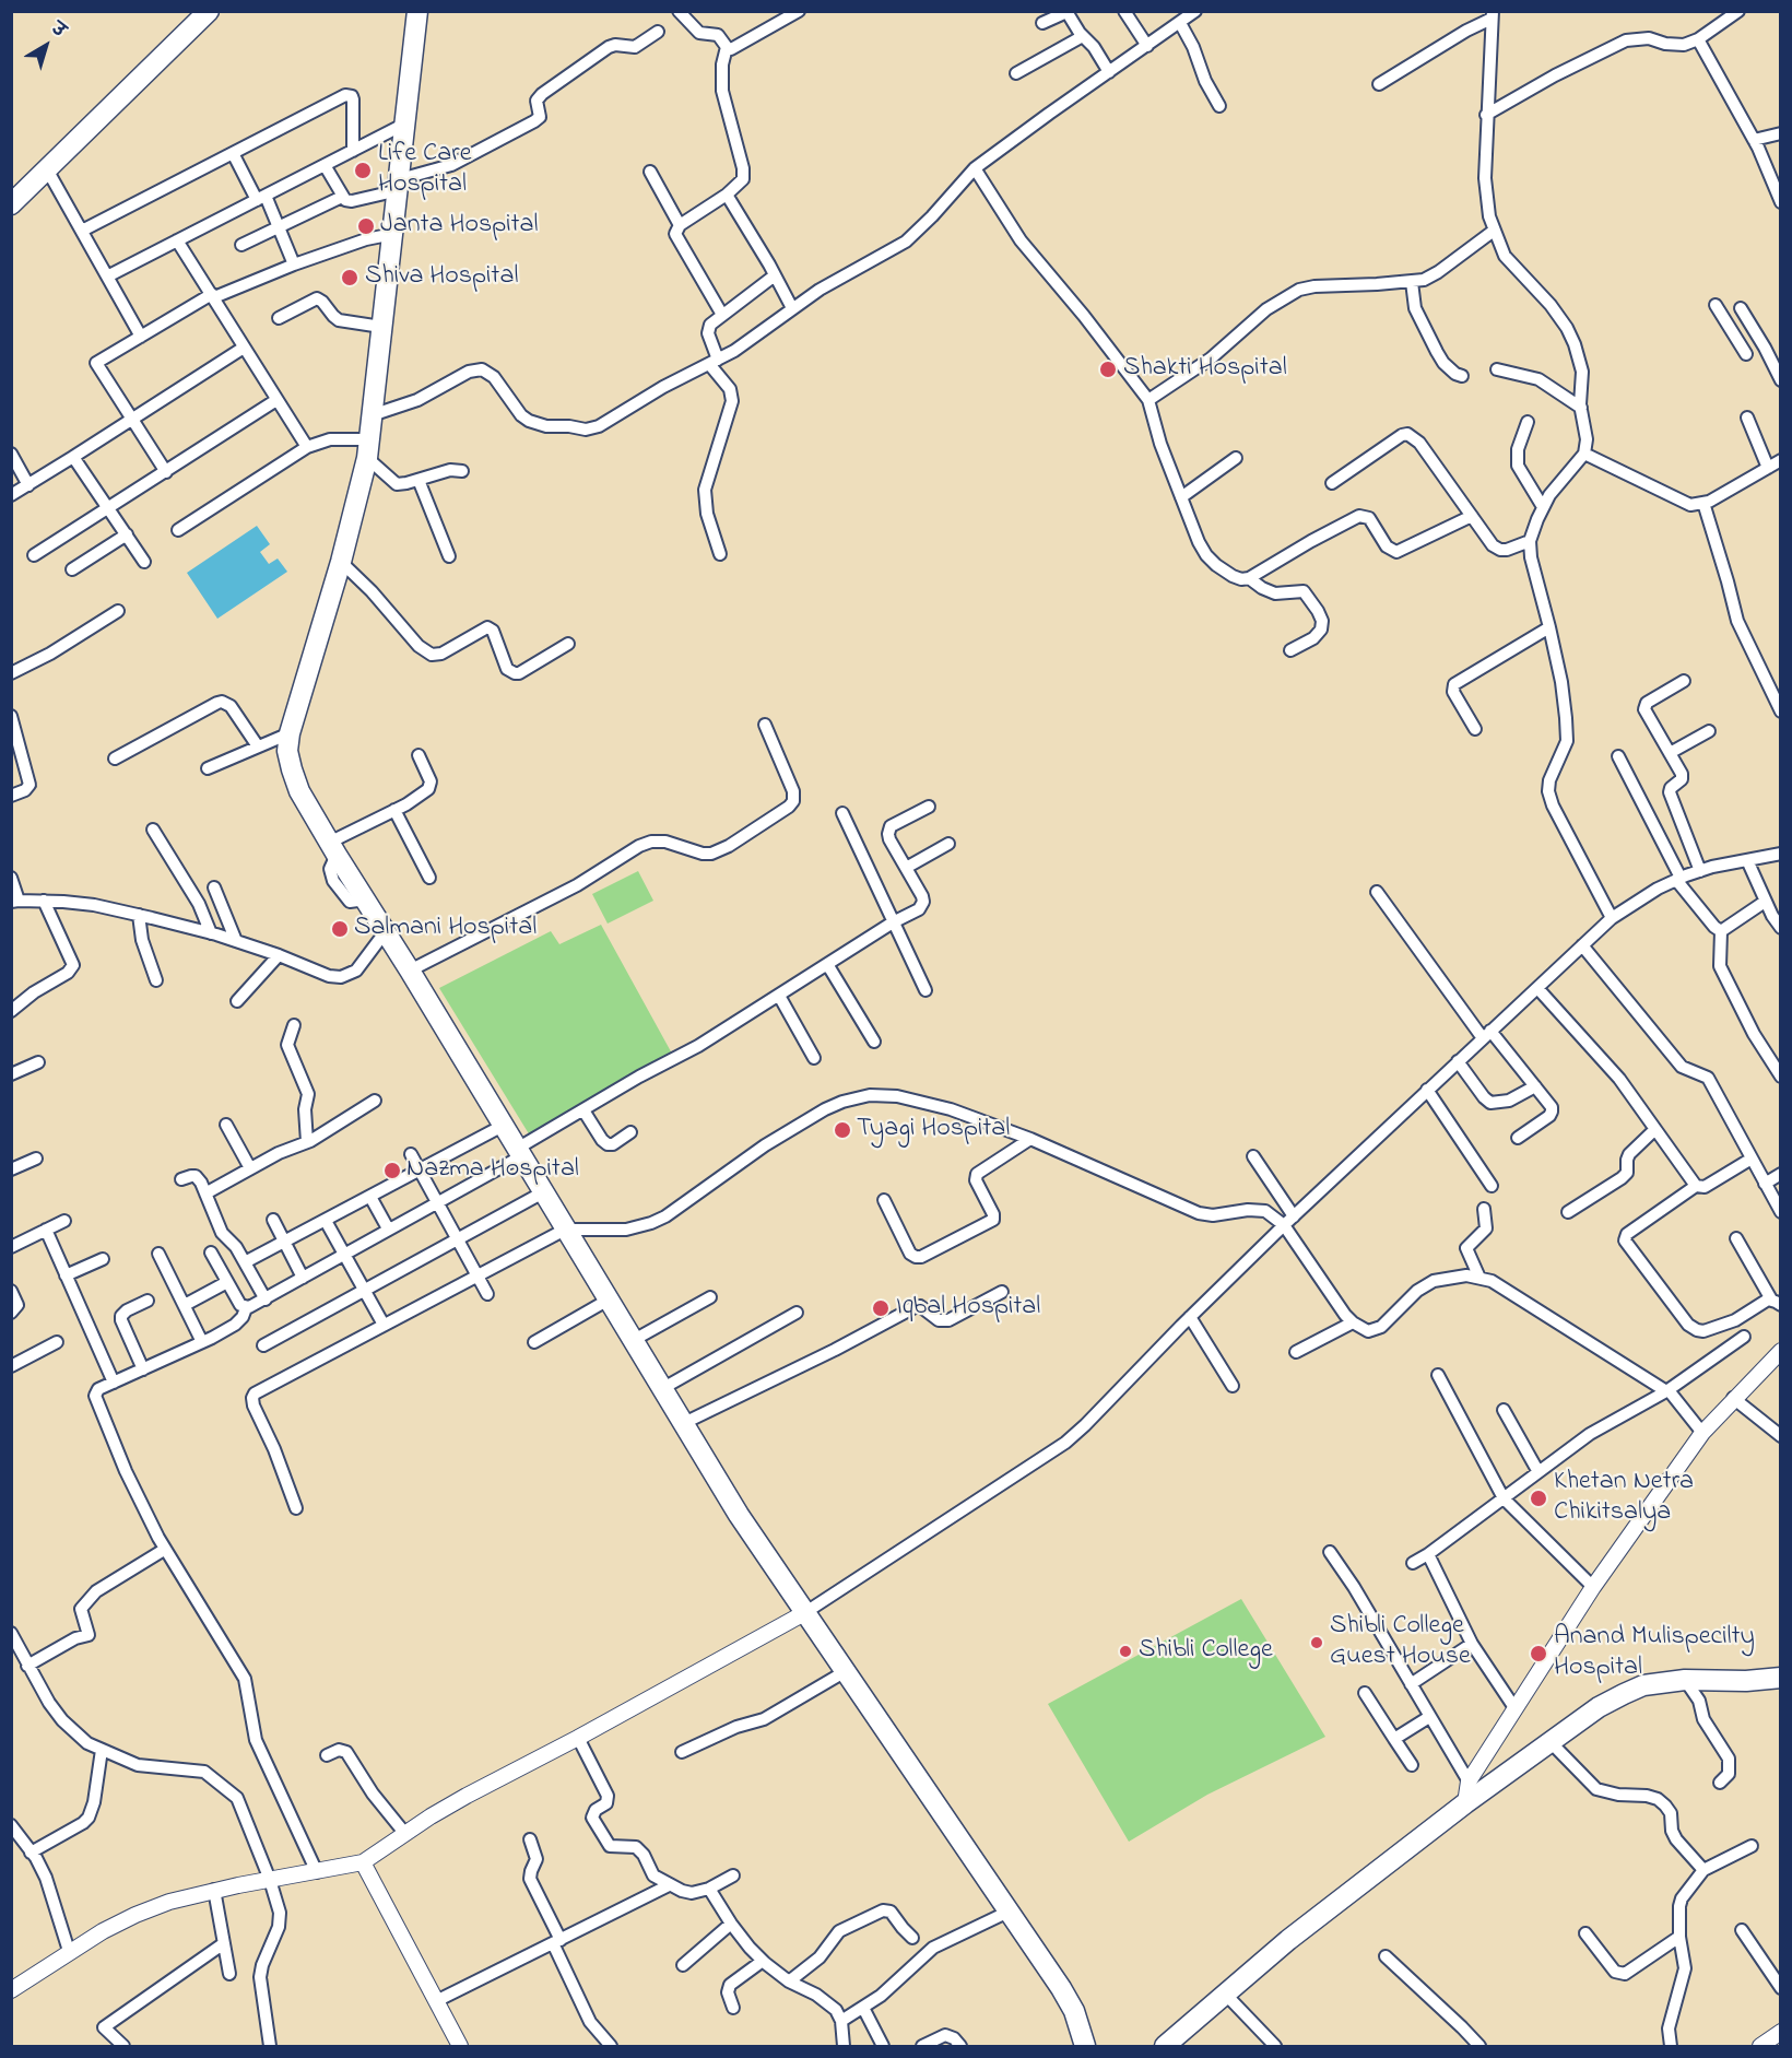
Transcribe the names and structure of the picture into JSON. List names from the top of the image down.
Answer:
{
  "places": [
    "Life Care Hospital",
    "Janta Hospital",
    "Shiva Hospital",
    "Shakti Hospital",
    "Salmani Hospital",
    "Tyagi Hospital",
    "Nazma Hospital",
    "Iqbal Hospital",
    "Khetan Netra Chikitsalya",
    "Shibli College Guest House",
    "Shibli College",
    "Anand Mulispecilty Hospital"
  ],
  "north": "top right"
}
